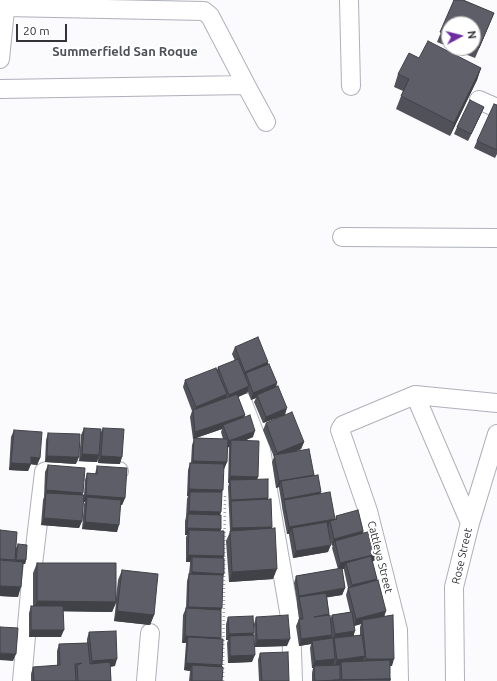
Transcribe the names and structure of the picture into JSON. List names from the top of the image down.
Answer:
{
  "streets": {
    "street": ["Rose Street", "Cattleya Street"]
  },
  "crossings": [
    ["Rose Street", "Cattleya Street"]
  ],
  "districts": ["Summerfield San Roque"],
  "scale_bar": "20 m",
  "north": "right"
}
